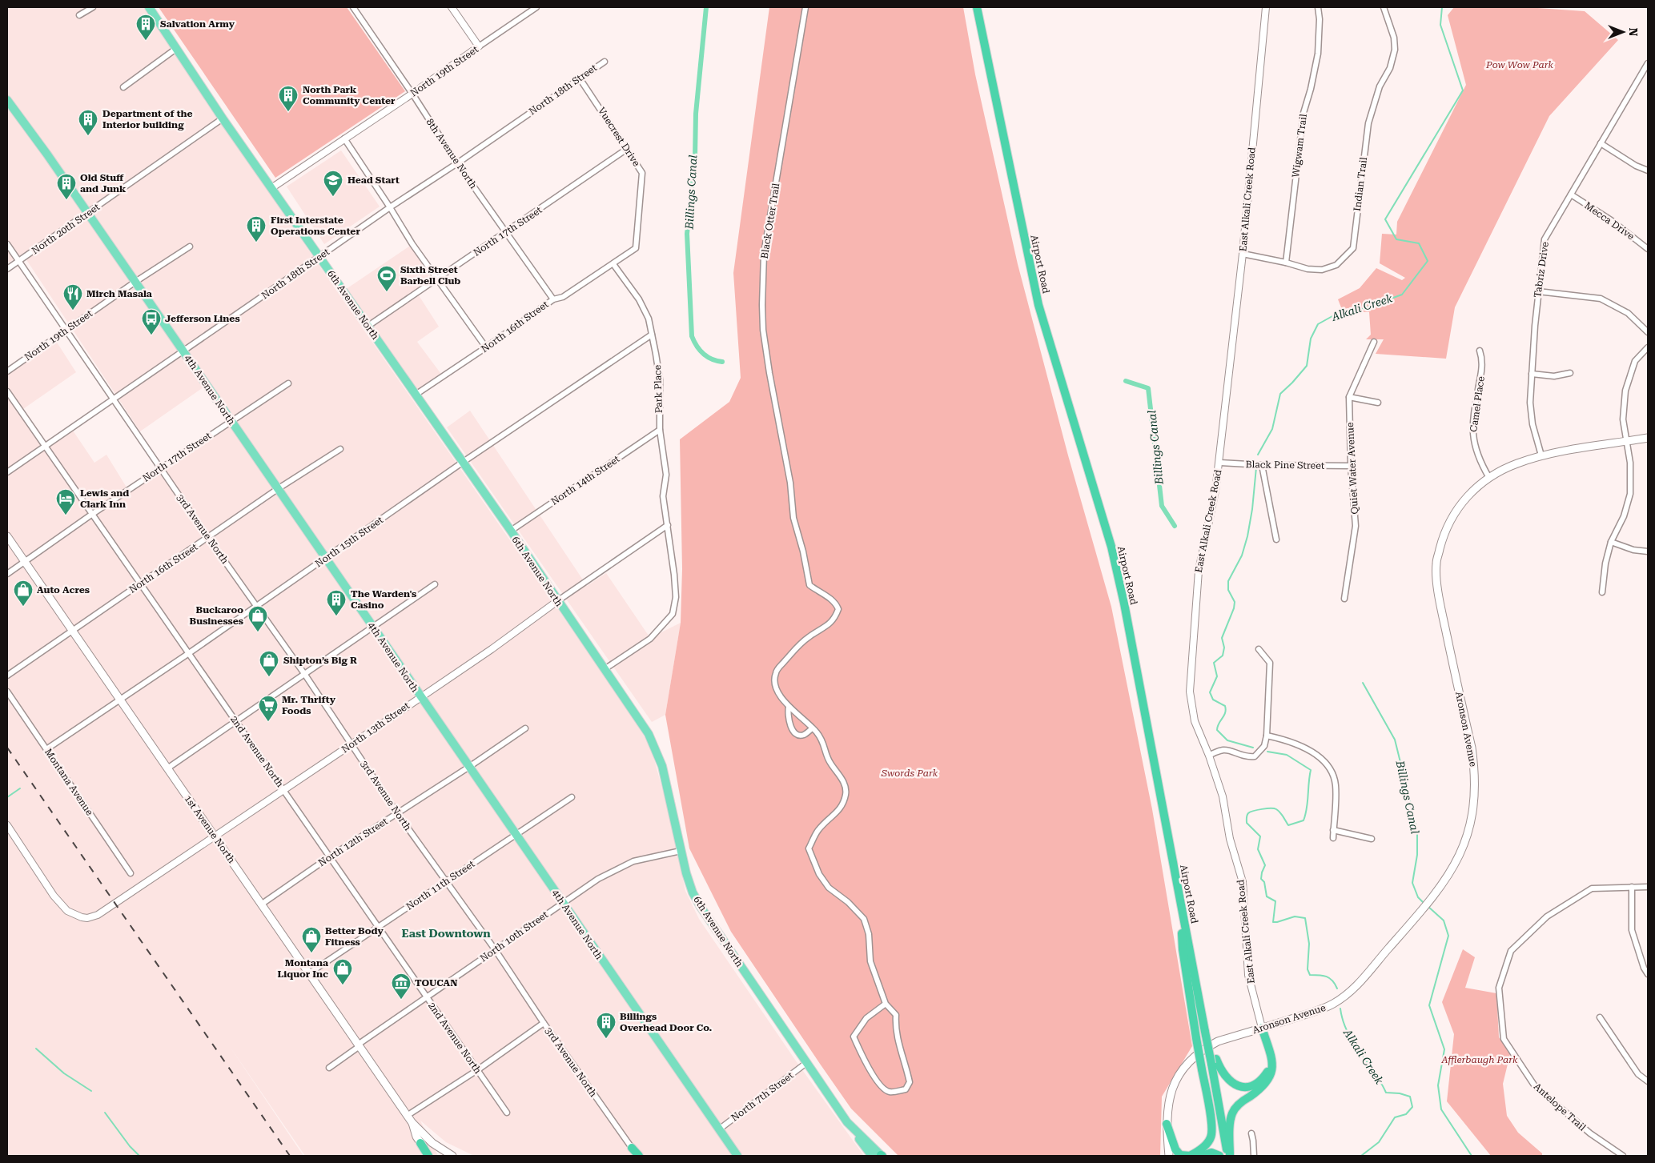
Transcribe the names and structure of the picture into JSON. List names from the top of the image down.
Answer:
{
  "streets": {
    "highway": ["Airport Road"],
    "main road": [
      "6th Avenue North",
      "4th Avenue North",
      "Aronson Avenue",
      "1st Avenue North"
    ],
    "street": [
      "North 19th Street",
      "North 18th Street",
      "Vuecrest Drive",
      "Wigwam Trail",
      "8th Avenue North",
      "Indian Trail",
      "East Alkali Creek Road",
      "Black Otter Trail",
      "Mecca Drive",
      "North 20th Street",
      "North 17th Street",
      "Tabriz Drive",
      "North 16th Street",
      "Park Place",
      "Camel Place",
      "Black Pine Street",
      "Quiet Water Avenue",
      "North 14th Street",
      "3rd Avenue North",
      "North 15th Street",
      "North 13th Street",
      "2nd Avenue North",
      "Montana Avenue",
      "North 12th Street",
      "North 11th Street",
      "North 10th Street",
      "North 7th Street",
      "Antelope Trail"
    ]
  },
  "crossings": [
    ["North 19th Street", "8th Avenue North"],
    ["North 19th Street", "6th Avenue North"],
    ["North 19th Street", "4th Avenue North"],
    ["North 19th Street", "3rd Avenue North"],
    ["North 18th Street", "Vuecrest Drive"],
    ["North 18th Street", "8th Avenue North"],
    ["North 18th Street", "6th Avenue North"],
    ["North 18th Street", "4th Avenue North"],
    ["North 18th Street", "3rd Avenue North"],
    ["North 18th Street", "2nd Avenue North"],
    ["Vuecrest Drive", "North 17th Street"],
    ["Vuecrest Drive", "North 16th Street"],
    ["Wigwam Trail", "Indian Trail"],
    ["8th Avenue North", "North 17th Street"],
    ["8th Avenue North", "North 16th Street"],
    ["Indian Trail", "East Alkali Creek Road"],
    ["East Alkali Creek Road", "Black Pine Street"],
    ["East Alkali Creek Road", "Aronson Avenue"],
    ["Mecca Drive", "Tabriz Drive"],
    ["North 20th Street", "6th Avenue North"],
    ["North 20th Street", "4th Avenue North"],
    ["North 20th Street", "3rd Avenue North"],
    ["North 17th Street", "6th Avenue North"],
    ["North 17th Street", "4th Avenue North"],
    ["North 17th Street", "3rd Avenue North"],
    ["North 17th Street", "2nd Avenue North"],
    ["North 17th Street", "1st Avenue North"],
    ["Tabriz Drive", "Aronson Avenue"],
    ["6th Avenue North", "North 16th Street"],
    ["6th Avenue North", "Park Place"],
    ["6th Avenue North", "North 14th Street"],
    ["6th Avenue North", "North 15th Street"],
    ["6th Avenue North", "North 13th Street"],
    ["6th Avenue North", "North 10th Street"],
    ["6th Avenue North", "North 7th Street"],
    ["North 16th Street", "Park Place"],
    ["North 16th Street", "4th Avenue North"],
    ["North 16th Street", "3rd Avenue North"],
    ["North 16th Street", "2nd Avenue North"],
    ["North 16th Street", "1st Avenue North"],
    ["Park Place", "North 14th Street"],
    ["Park Place", "North 15th Street"],
    ["Park Place", "North 13th Street"],
    ["4th Avenue North", "North 15th Street"],
    ["4th Avenue North", "North 13th Street"],
    ["4th Avenue North", "North 12th Street"],
    ["4th Avenue North", "North 11th Street"],
    ["4th Avenue North", "North 10th Street"],
    ["4th Avenue North", "North 7th Street"],
    ["Camel Place", "Aronson Avenue"],
    ["Black Pine Street", "Quiet Water Avenue"],
    ["3rd Avenue North", "North 15th Street"],
    ["3rd Avenue North", "North 13th Street"],
    ["3rd Avenue North", "North 12th Street"],
    ["3rd Avenue North", "North 11th Street"],
    ["3rd Avenue North", "North 10th Street"],
    ["North 15th Street", "2nd Avenue North"],
    ["North 15th Street", "Montana Avenue"],
    ["North 15th Street", "1st Avenue North"],
    ["North 13th Street", "2nd Avenue North"],
    ["North 13th Street", "1st Avenue North"],
    ["2nd Avenue North", "North 12th Street"],
    ["2nd Avenue North", "North 11th Street"],
    ["2nd Avenue North", "North 10th Street"],
    ["1st Avenue North", "North 12th Street"],
    ["1st Avenue North", "North 11th Street"],
    ["1st Avenue North", "North 10th Street"]
  ],
  "districts": ["East Downtown"],
  "water": ["Billings Canal", "Alkali Creek"],
  "parks": ["Pow Wow Park", "Swords Park", "Afflerbaugh Park"],
  "places": {
    "building": [
      "Salvation Army",
      "North Park Community Center",
      "Department of the Interior building",
      "Old Stuff and Junk",
      "First Interstate Operations Center",
      "The Warden's Casino",
      "Billings Overhead Door Co."
    ],
    "school or university": ["Head Start"],
    "sports": ["Sixth Street Barbell Club"],
    "restaurant": ["Mirch Masala"],
    "bus stop": ["Jefferson Lines"],
    "hotel": ["Lewis and Clark Inn"],
    "shop": [
      "Auto Acres",
      "Buckaroo Businesses",
      "Shipton’s Big R",
      "Better Body Fitness",
      "Montana Liquor Inc"
    ],
    "supermarket": ["Mr. Thrifty Foods"],
    "museum": ["TOUCAN"]
  },
  "north": "right"
}
